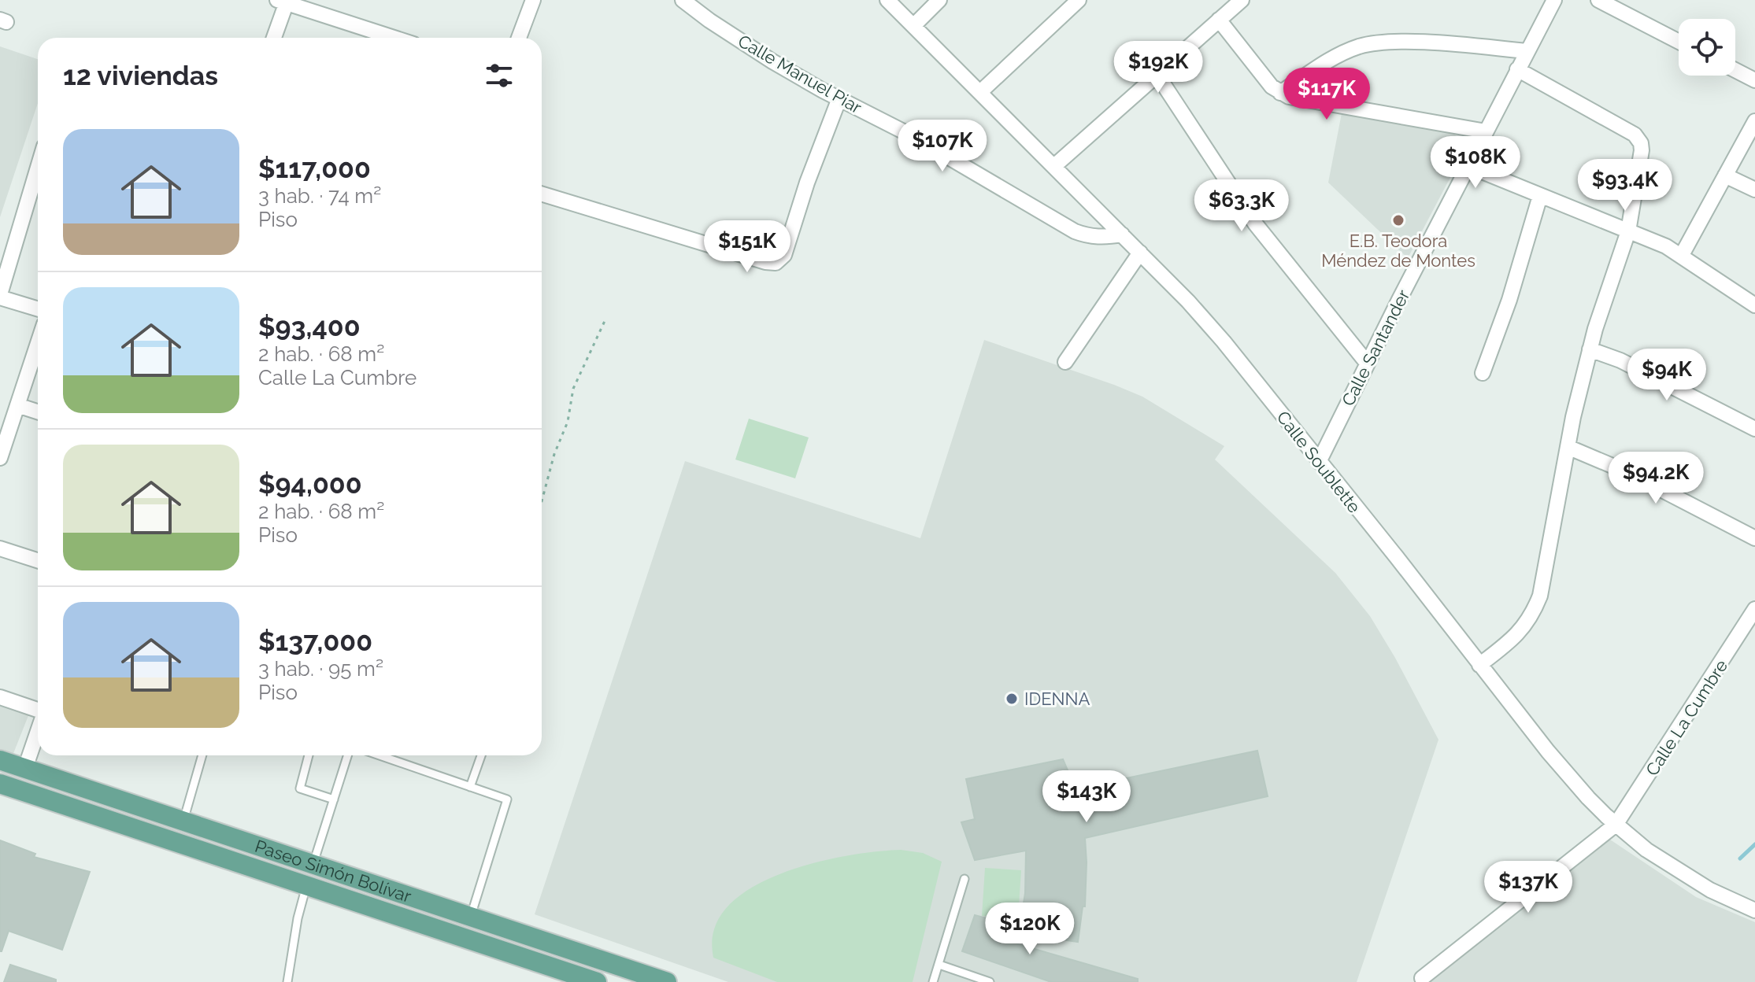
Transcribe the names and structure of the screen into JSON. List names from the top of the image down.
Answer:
{
  "streets": {
    "main road": ["Paseo Simón Bolívar"],
    "street": [
      "Calle Manuel Piar",
      "Calle Santander",
      "Calle Soublette",
      "Calle La Cumbre"
    ]
  },
  "crossings": [
    ["Calle Manuel Piar", "Calle Soublette"],
    ["Calle Santander", "Calle Soublette"],
    ["Calle Soublette", "Calle La Cumbre"]
  ],
  "places": ["E.B. Teodora Méndez de Montes", "IDENNA"],
  "page": {
    "heading": "12 viviendas",
    "price": [
      "$192K",
      "$117K",
      "$107K",
      "$108K",
      "$93.4K",
      "$63.3K",
      "$151K",
      "$94K",
      "$94.2K",
      "$143K",
      "$137K",
      "$120K"
    ],
    "list": [
      {
        "name": "$117,000",
        "note": "3 hab. · 74 m² · Piso"
      },
      {
        "name": "$93,400",
        "note": "2 hab. · 68 m² · Calle La Cumbre"
      },
      {
        "name": "$94,000",
        "note": "2 hab. · 68 m² · Piso"
      },
      {
        "name": "$137,000",
        "note": "3 hab. · 95 m² · Piso"
      }
    ]
  }
}
